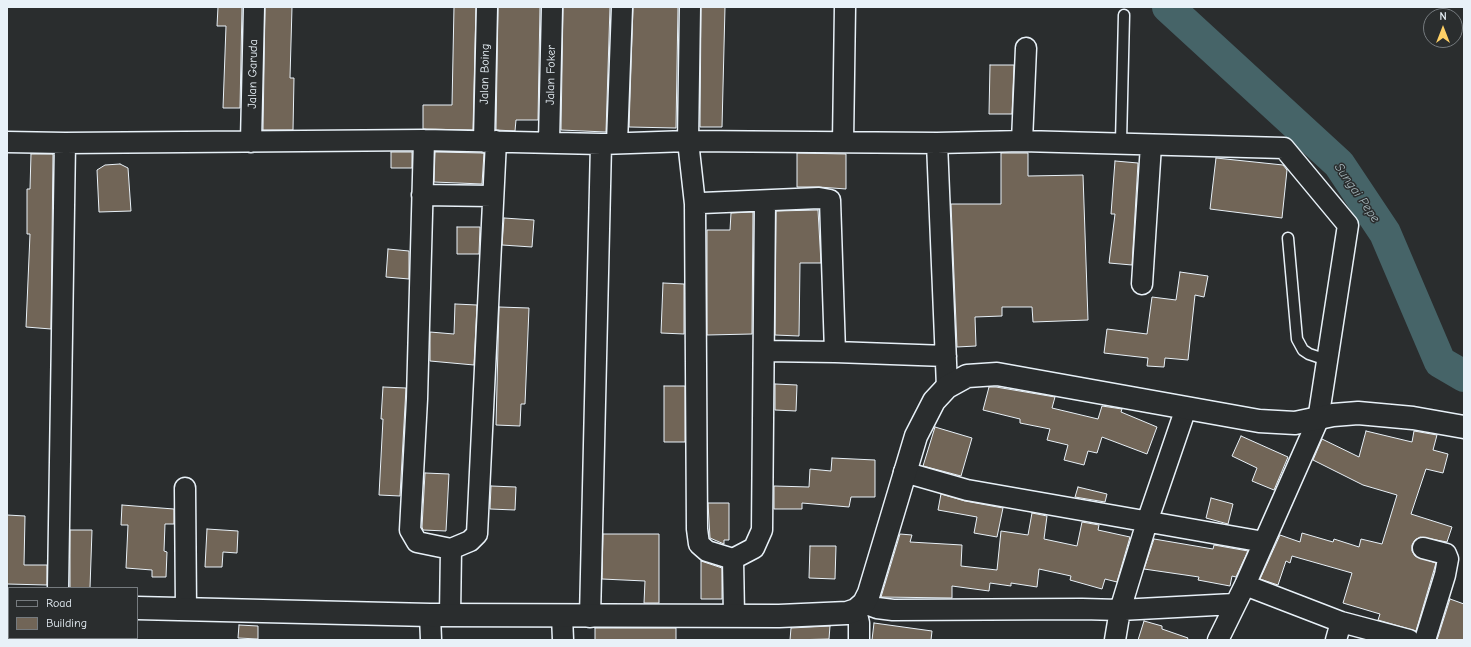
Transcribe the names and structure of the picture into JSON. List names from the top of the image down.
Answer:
{
  "streets": {
    "street": ["Jalan Garuda", "Jalan Boing", "Jalan Foker"]
  },
  "water": ["Sungai Pepe"],
  "legend": ["Road", "Building"],
  "north": "top"
}
